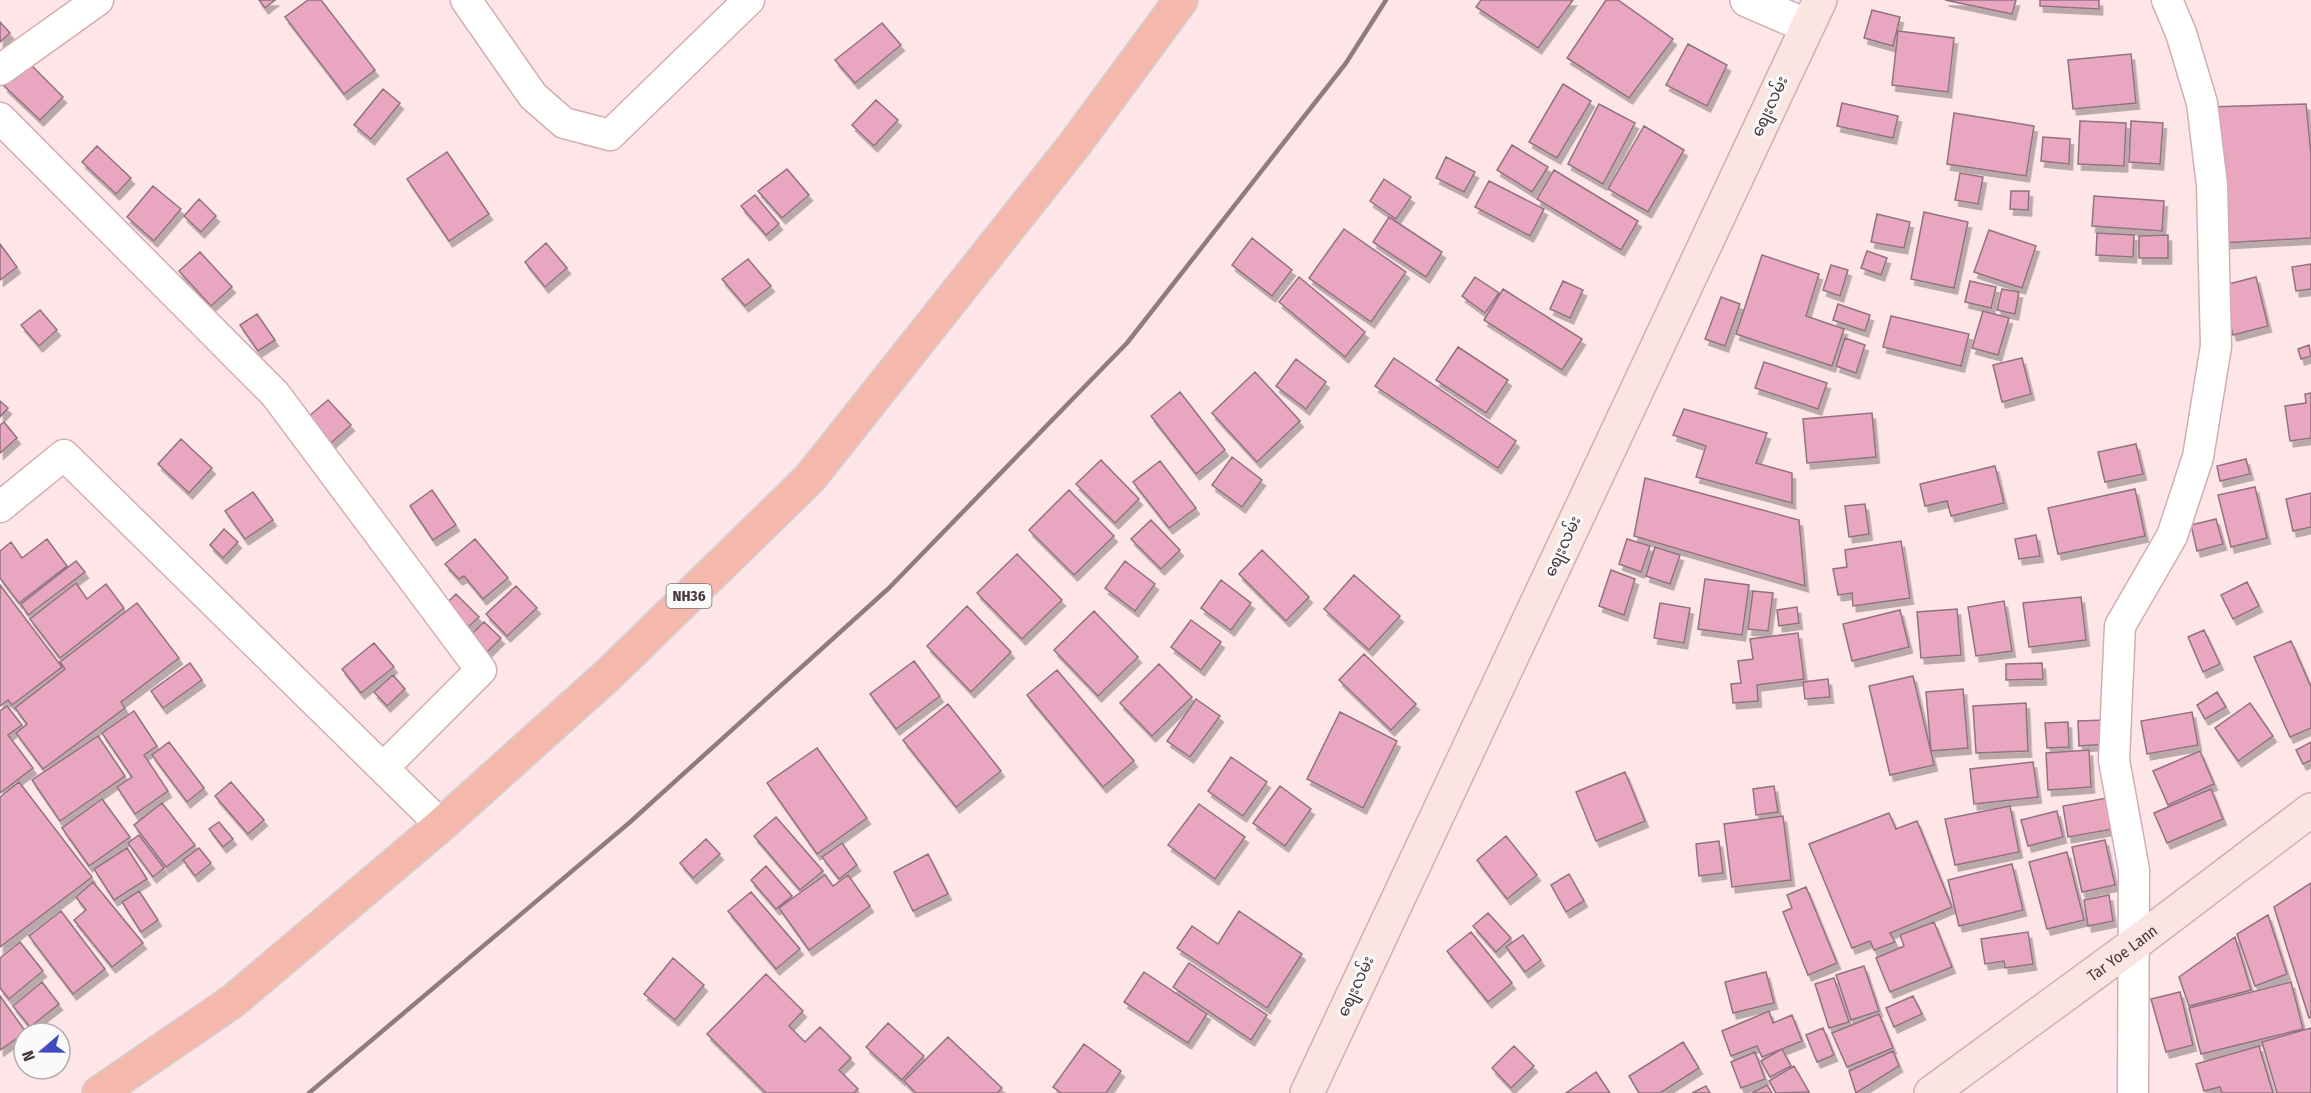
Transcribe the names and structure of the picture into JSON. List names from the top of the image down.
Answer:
{
  "streets": {
    "highway": ["NH36"],
    "main road": ["စျေးလမ်း", "Tar Yoe Lann"]
  },
  "north": "left"
}
